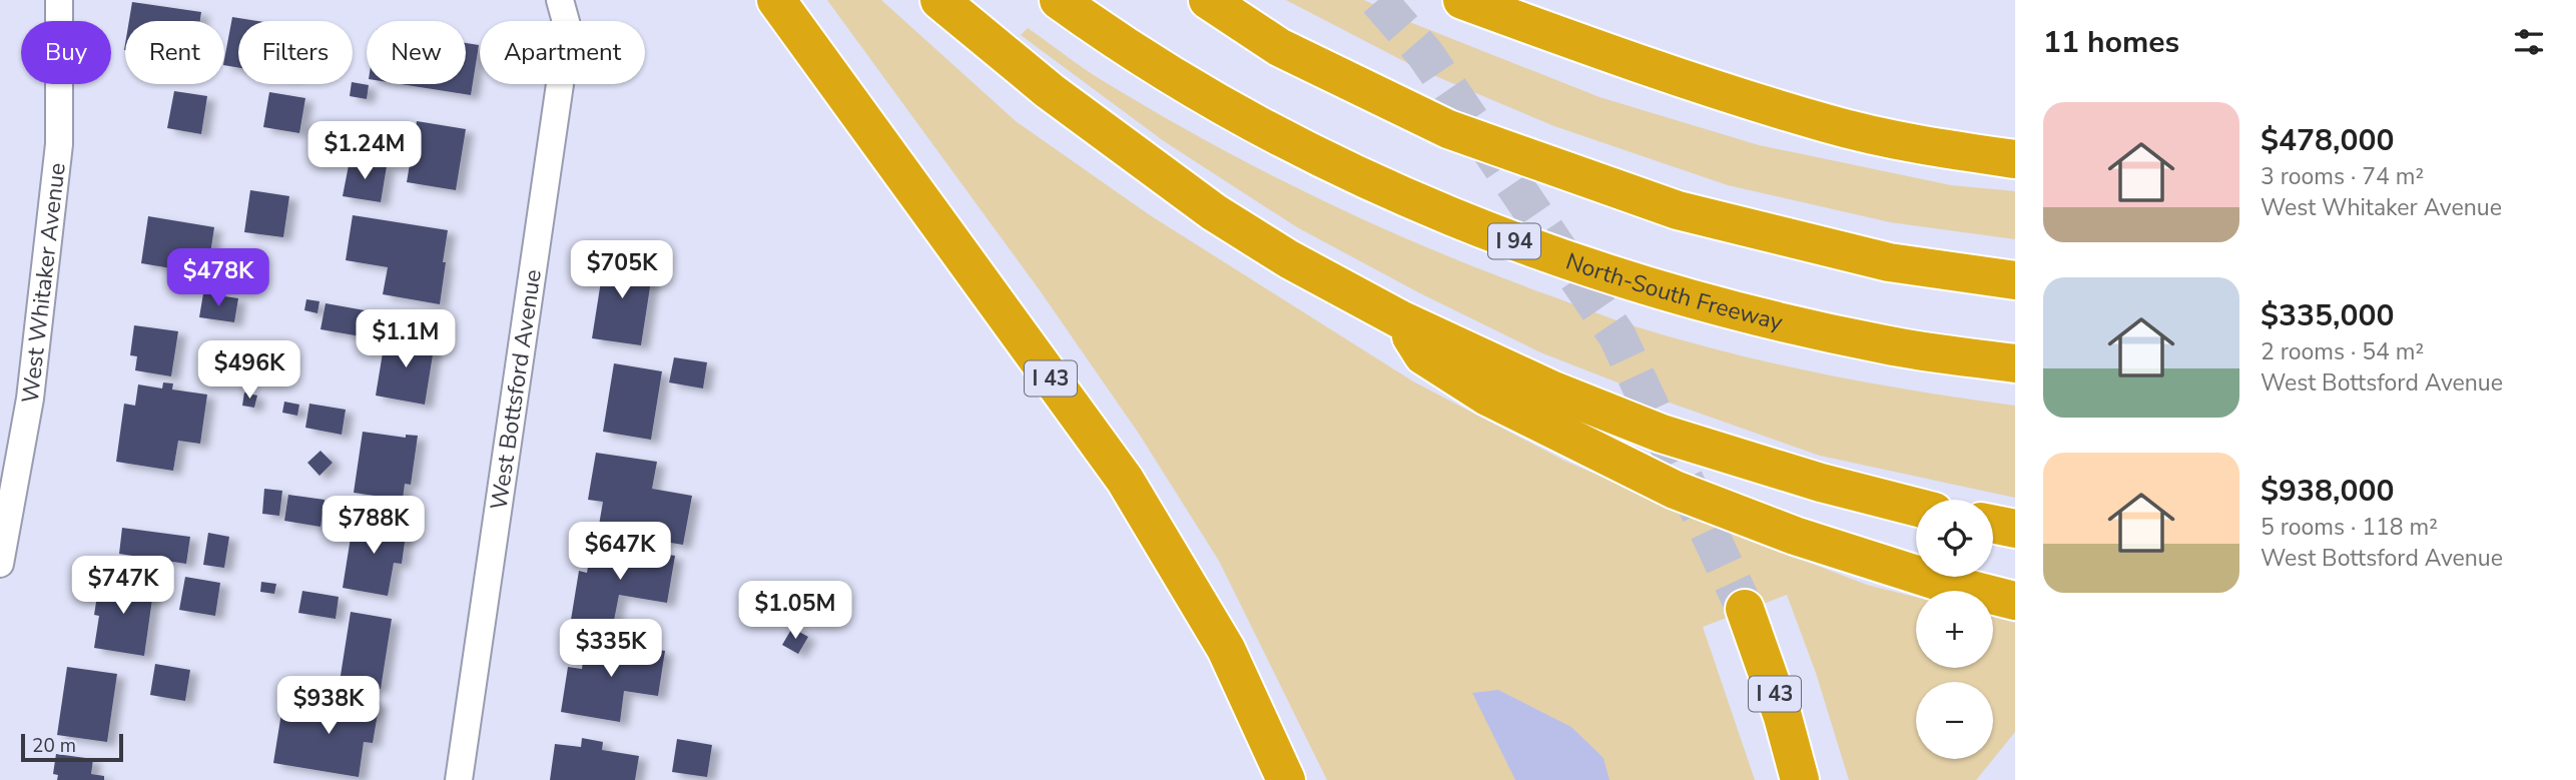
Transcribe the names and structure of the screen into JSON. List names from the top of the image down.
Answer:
{
  "streets": {
    "highway": ["I 94", "North-South Freeway", "I 43"],
    "street": ["West Whitaker Avenue", "West Bottsford Avenue"]
  },
  "scale_bar": "20 m",
  "page": {
    "heading": "11 homes",
    "chip": [
      "Buy",
      "Rent",
      "Filters",
      "New",
      "Apartment"
    ],
    "list": [
      {
        "name": "$478,000",
        "note": "3 rooms · 74 m² · West Whitaker Avenue"
      },
      {
        "name": "$335,000",
        "note": "2 rooms · 54 m² · West Bottsford Avenue"
      },
      {
        "name": "$938,000",
        "note": "5 rooms · 118 m² · West Bottsford Avenue"
      }
    ],
    "price": [
      "$1.24M",
      "$705K",
      "$478K",
      "$1.1M",
      "$496K",
      "$788K",
      "$647K",
      "$747K",
      "$1.05M",
      "$335K",
      "$938K"
    ],
    "map_buttons": ["+", "−"],
    "scale": "20 m"
  }
}
